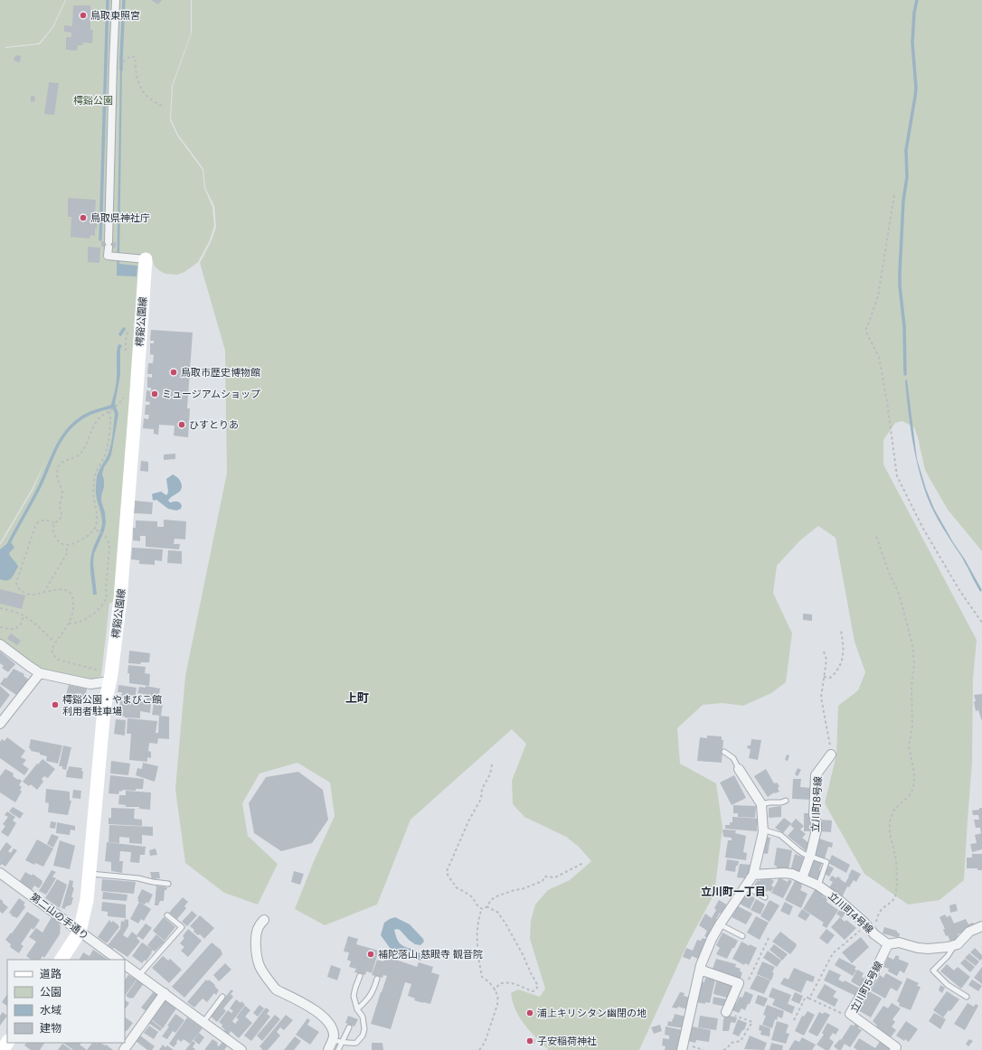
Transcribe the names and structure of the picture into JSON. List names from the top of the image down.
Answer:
{
  "streets": {
    "main road": ["樗谿公園線"],
    "street": [
      "立川町8号線",
      "立川町4号線",
      "第二山の手通り",
      "立川町5号線"
    ]
  },
  "crossings": [
    ["樗谿公園線", "第二山の手通り"],
    ["立川町8号線", "立川町4号線"],
    ["立川町4号線", "立川町5号線"]
  ],
  "districts": ["上町", "立川町一丁目"],
  "parks": ["樗谿公園"],
  "places": [
    "鳥取東照宮",
    "鳥取県神社庁",
    "鳥取市歴史博物館",
    "ミュージアムショップ",
    "ひすとりあ",
    "樗谿公園・やまびこ館 利用者駐車場",
    "補陀落山 慈眼寺 観音院",
    "浦上キリシタン幽閉の地",
    "子安稲荷神社"
  ],
  "legend": [
    "道路",
    "公園",
    "水域",
    "建物"
  ]
}
